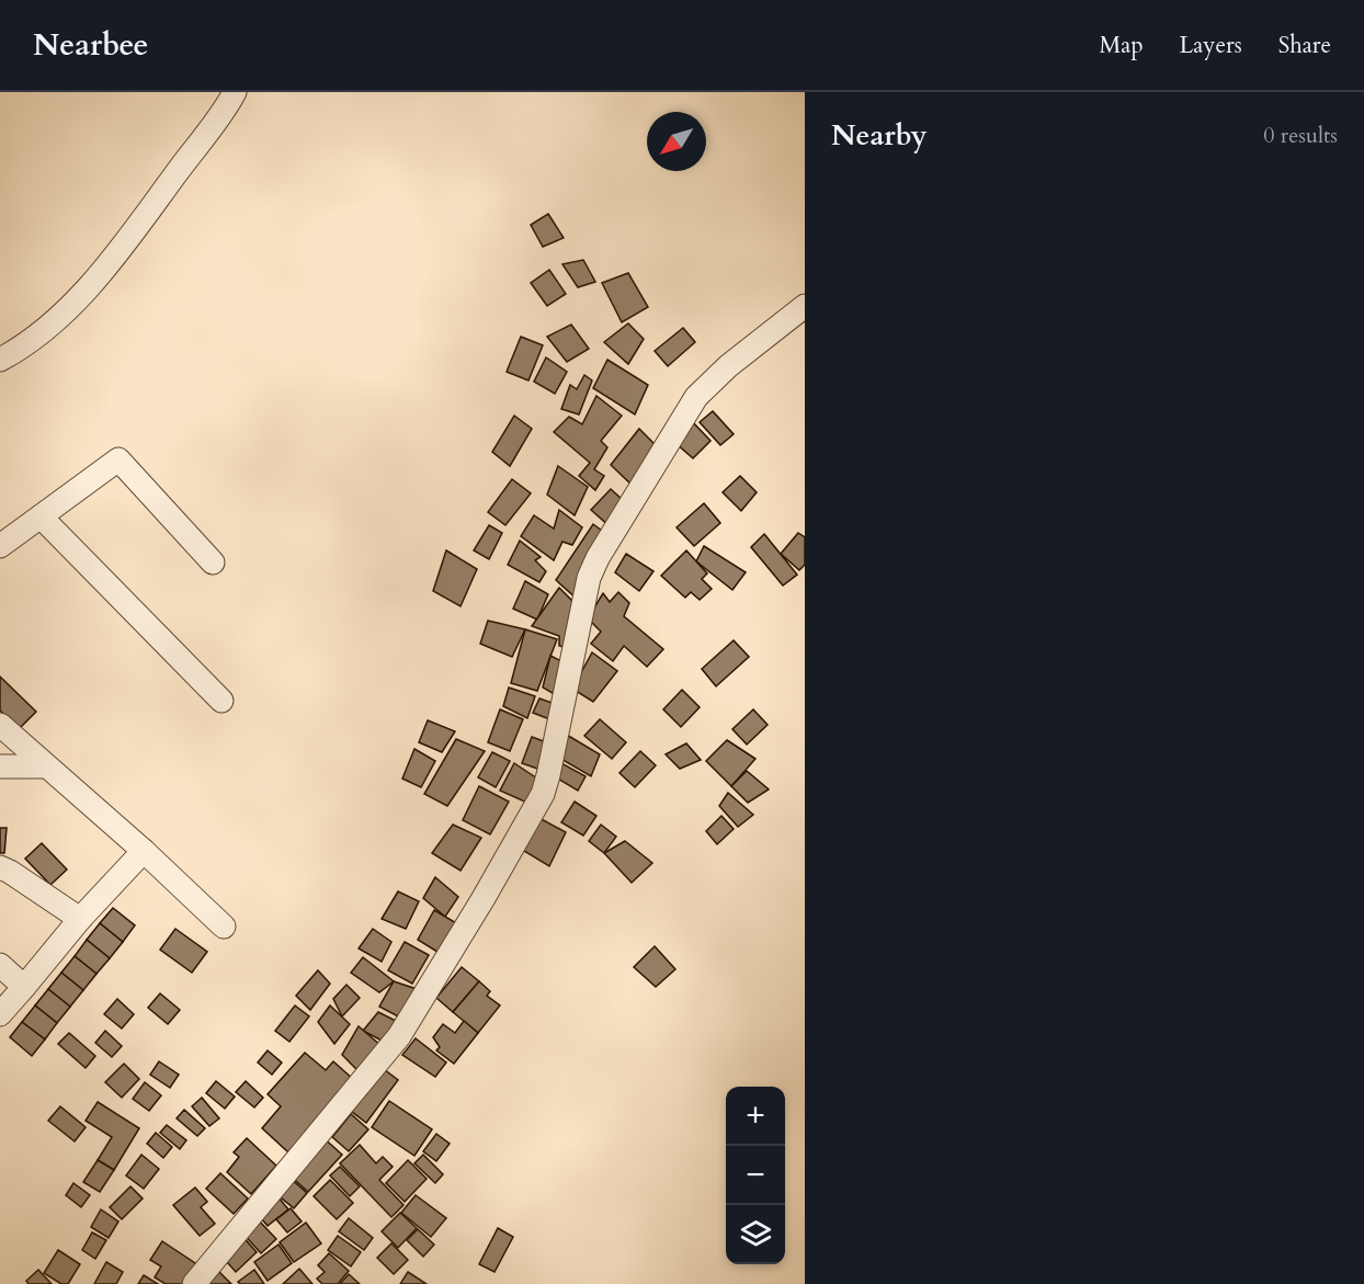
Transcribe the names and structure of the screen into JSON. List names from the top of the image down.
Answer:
{
  "north": "bottom left",
  "page": {
    "header": "Nearbee",
    "nav": ["Map", "Layers", "Share"],
    "heading": ["Nearby", "0 results"],
    "map_buttons": ["+", "−"]
  }
}
